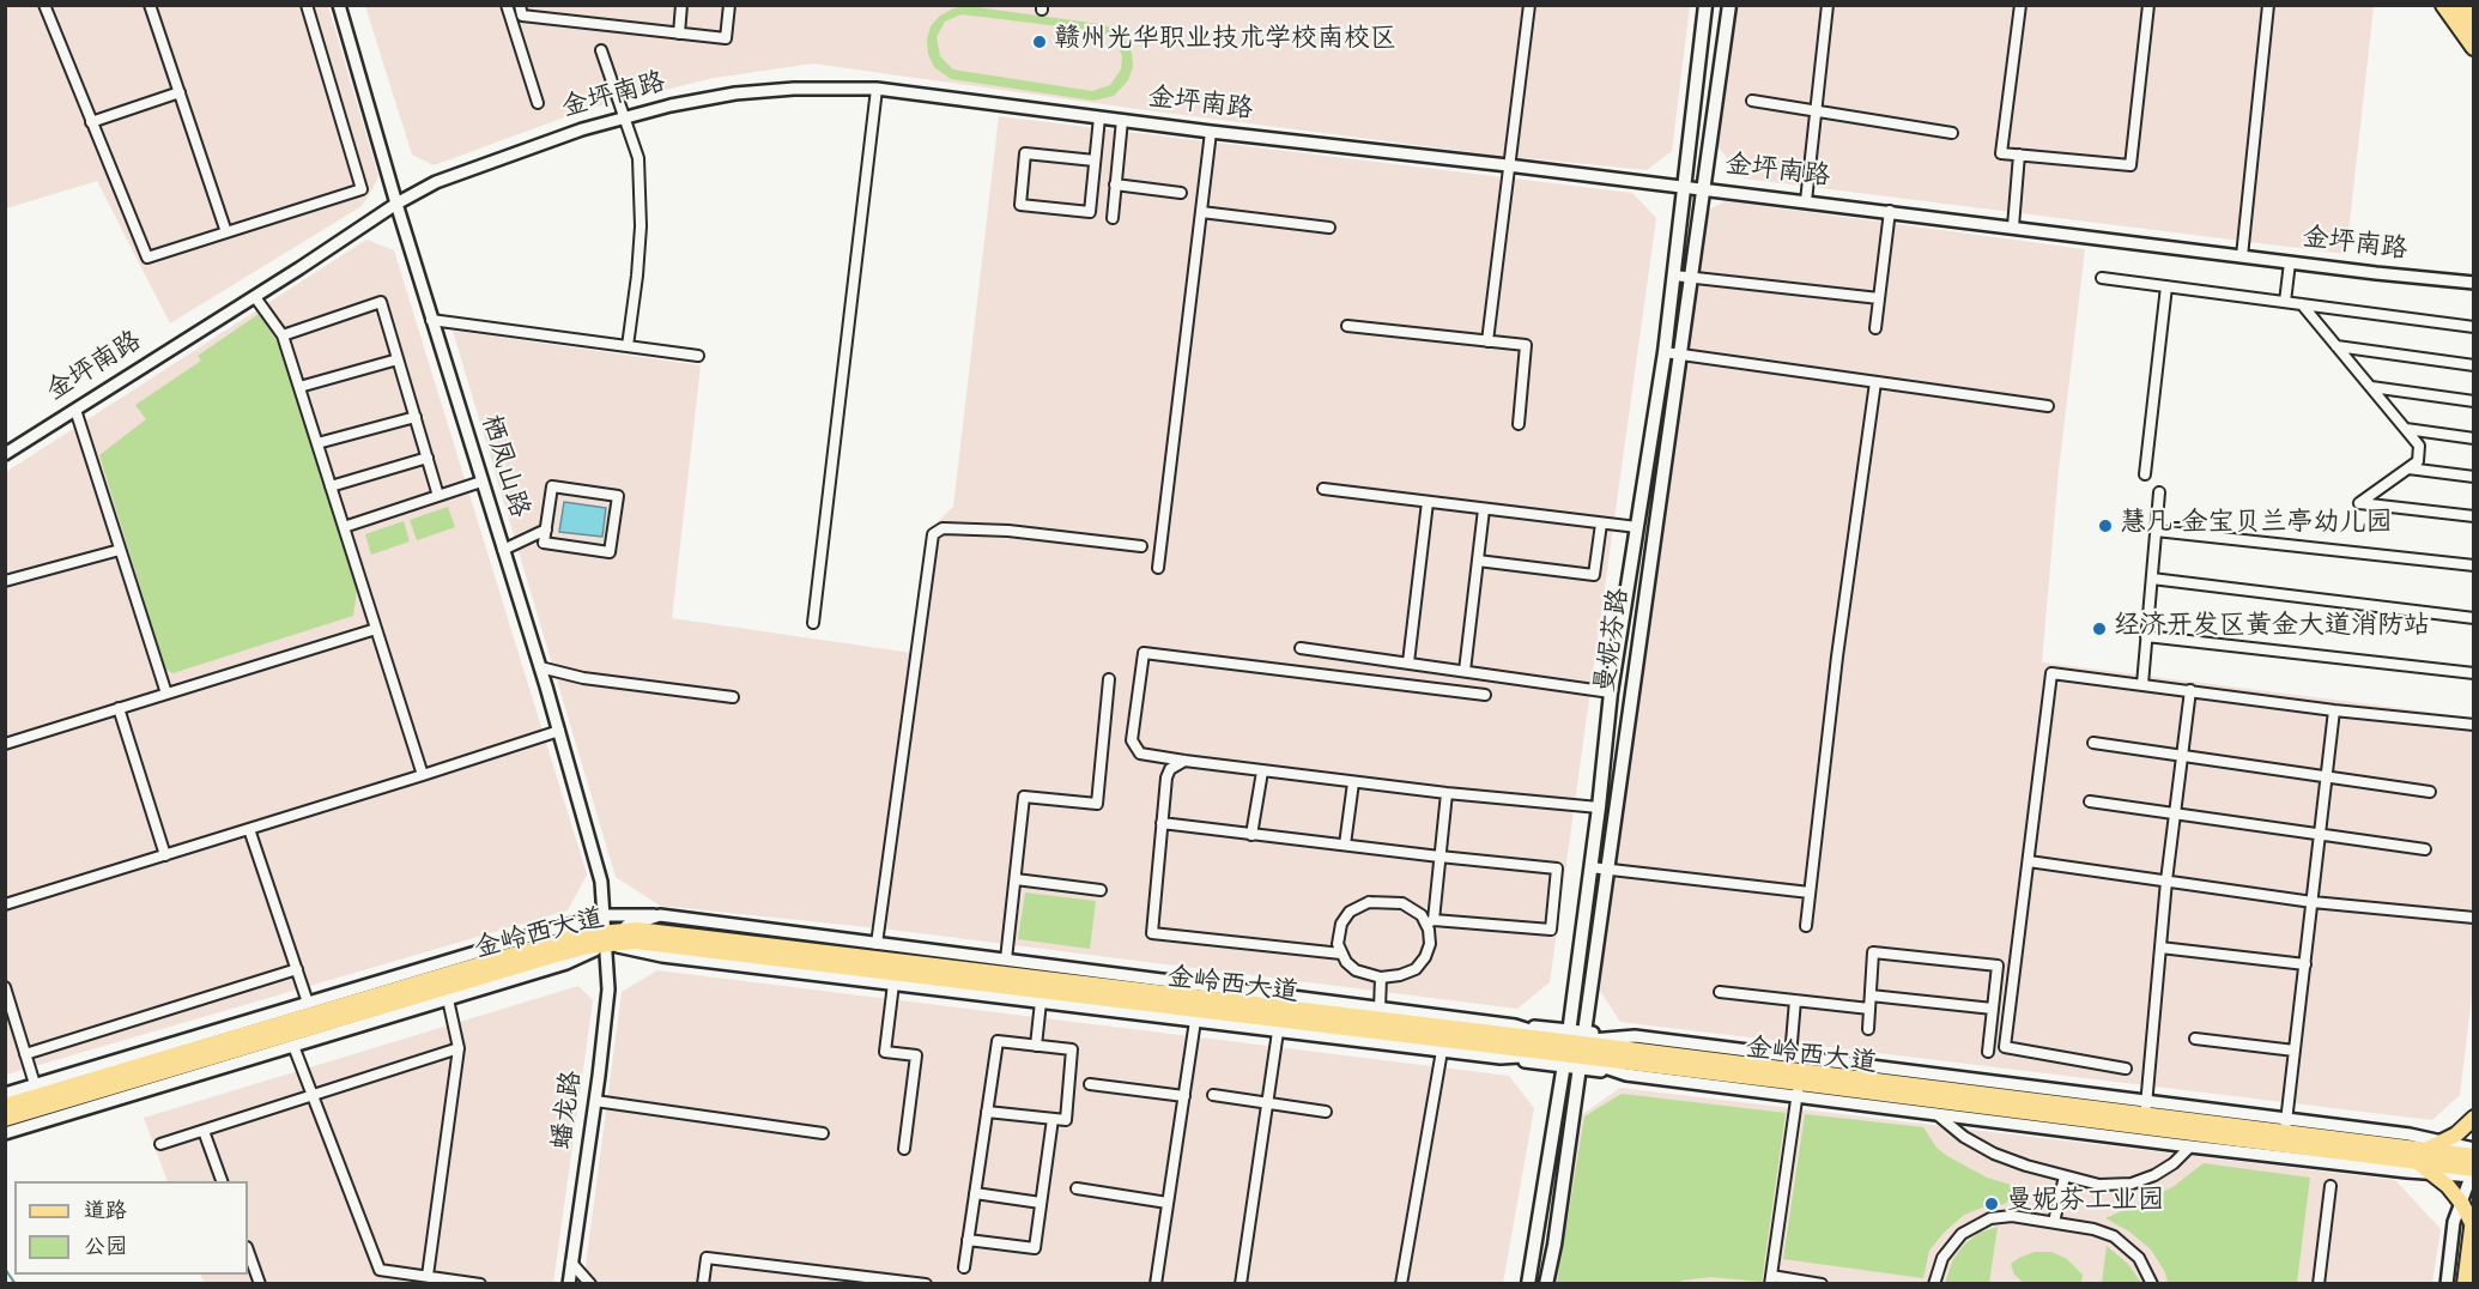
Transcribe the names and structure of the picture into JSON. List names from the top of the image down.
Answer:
{
  "streets": {
    "main road": ["曼妮芬路", "金岭西大道"],
    "street": ["金坪南路", "栖凤山路", "蟠龙路"]
  },
  "crossings": [
    ["金坪南路", "栖凤山路"],
    ["金坪南路", "曼妮芬路"],
    ["栖凤山路", "金岭西大道"],
    ["栖凤山路", "蟠龙路"],
    ["曼妮芬路", "金岭西大道"],
    ["金岭西大道", "蟠龙路"]
  ],
  "places": [
    "赣州光华职业技术学校南校区",
    "慧凡-金宝贝兰亭幼儿园",
    "经济开发区黄金大道消防站",
    "曼妮芬工业园"
  ],
  "legend": ["道路", "公园"]
}
